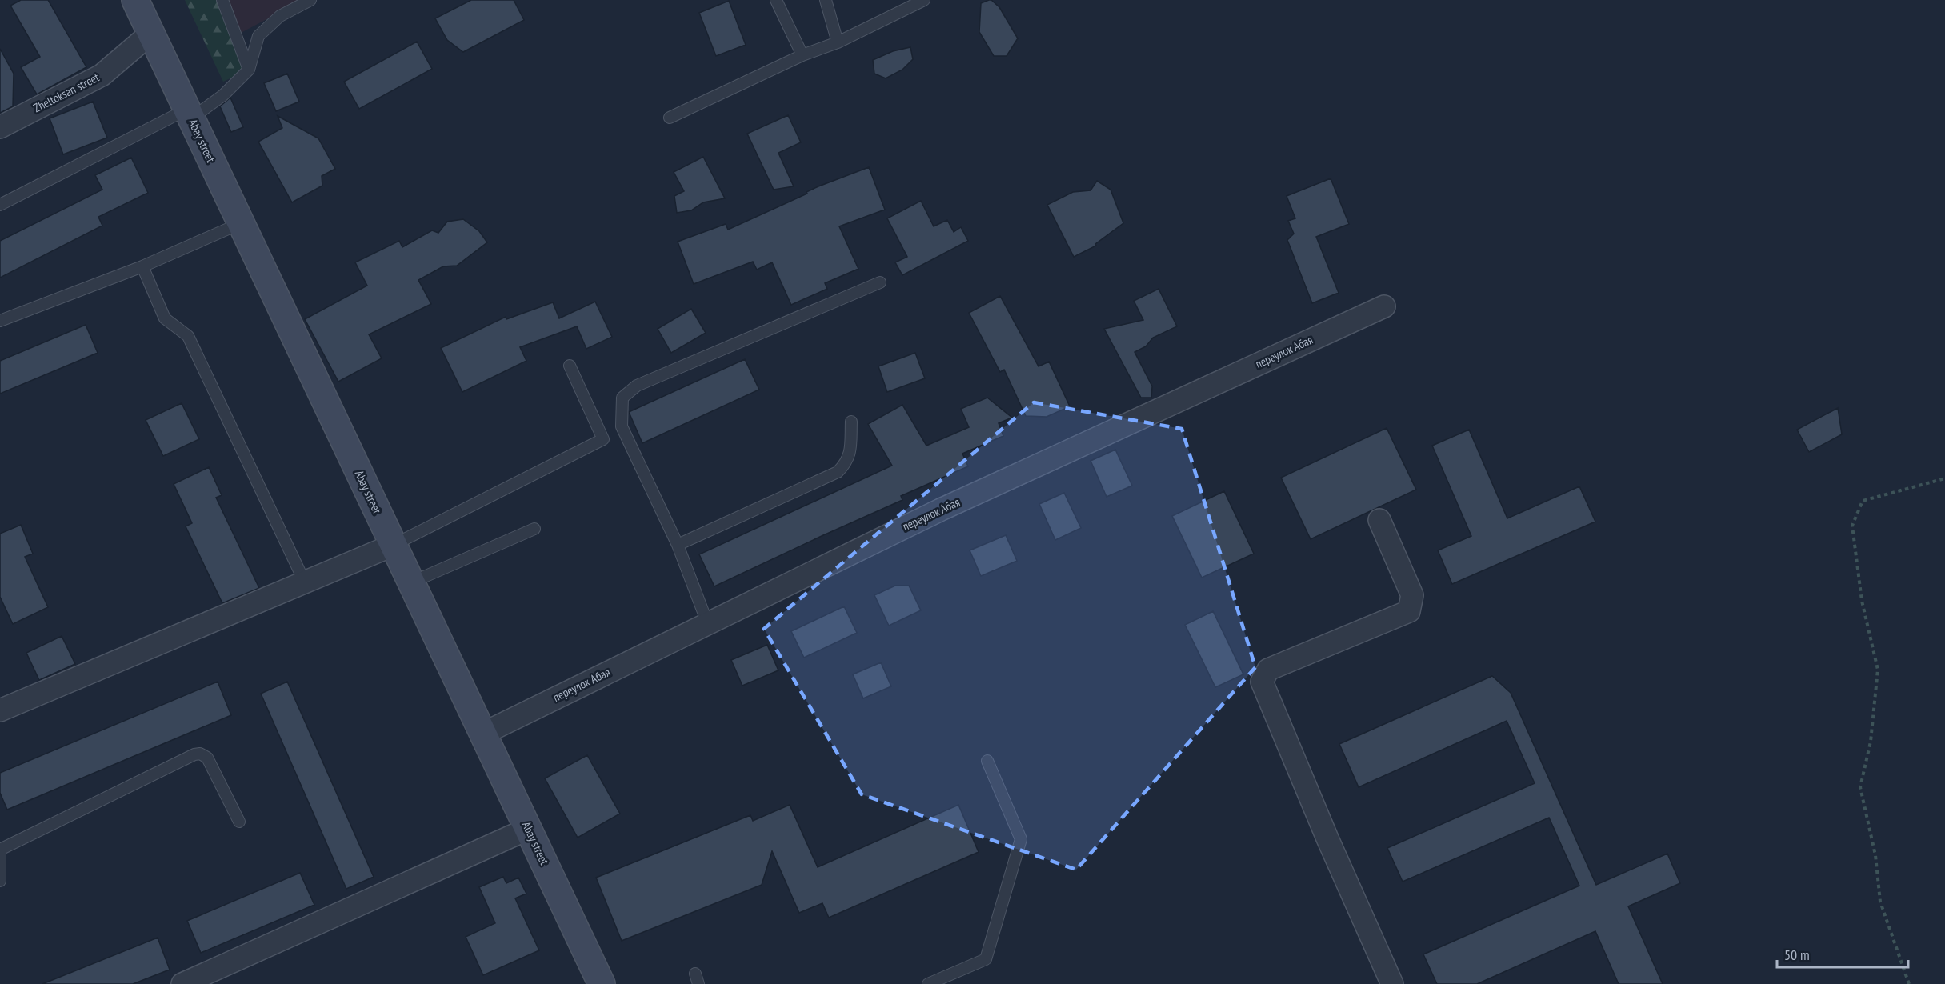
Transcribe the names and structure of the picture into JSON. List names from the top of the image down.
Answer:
{
  "streets": {
    "main road": ["Abay street"],
    "street": ["Zheltoksan street", "переулок Абая"]
  },
  "crossings": [
    ["Zheltoksan street", "Abay street"],
    ["Abay street", "переулок Абая"]
  ],
  "scale_bar": "50 m"
}
